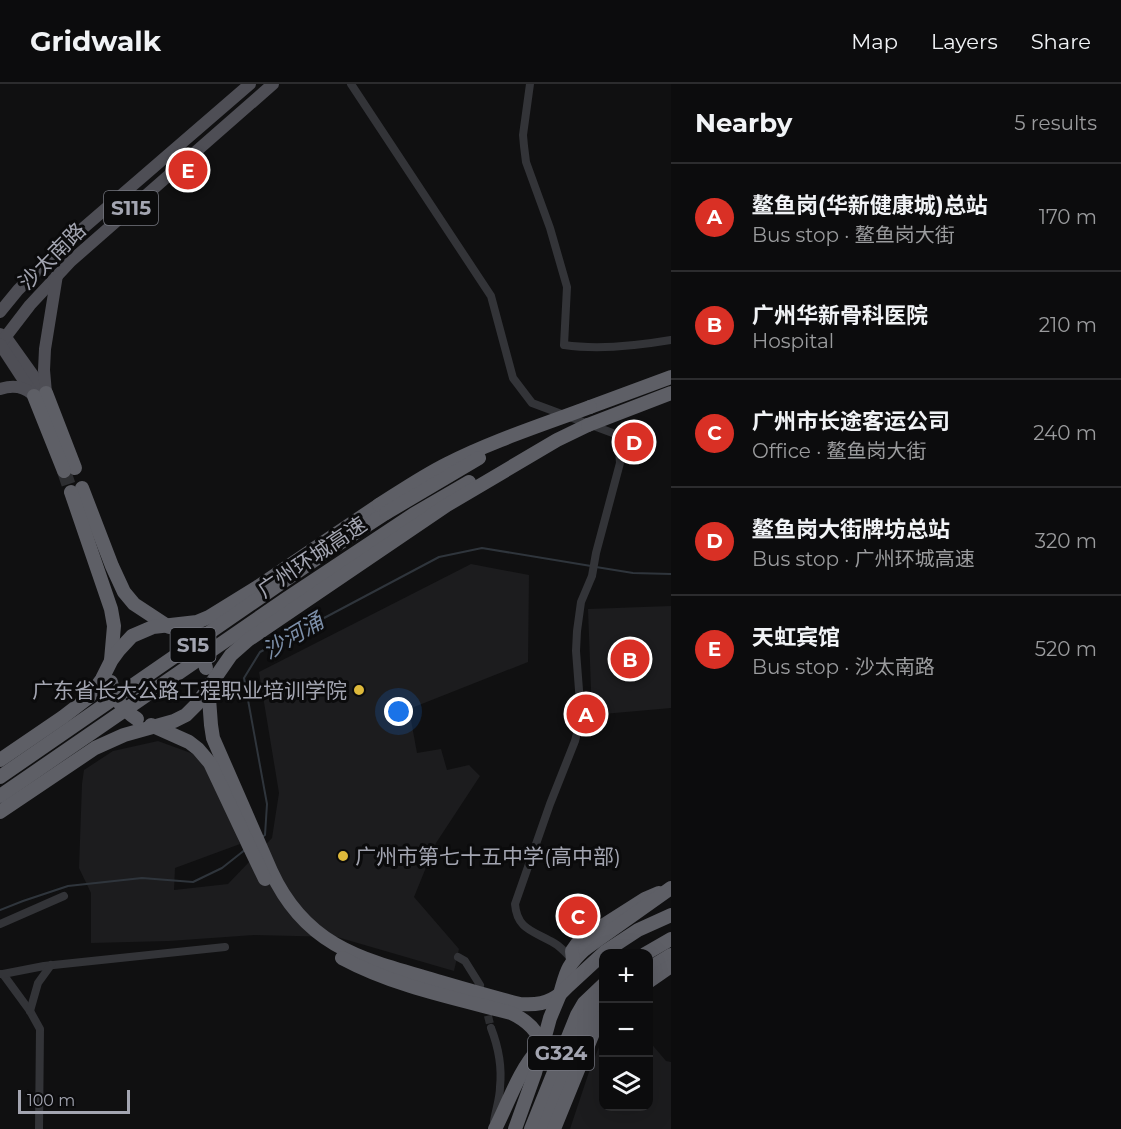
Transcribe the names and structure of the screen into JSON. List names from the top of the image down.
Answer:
{
  "streets": {
    "highway": ["广州环城高速", "S15", "G324"],
    "main road": ["S115", "沙太南路"]
  },
  "water": ["沙河涌"],
  "places": ["广东省长大公路工程职业培训学院", "广州市第七十五中学(高中部)"],
  "scale_bar": "100 m",
  "page": {
    "header": "Gridwalk",
    "nav": ["Map", "Layers", "Share"],
    "heading": ["Nearby", "5 results"],
    "pins": [
      "E",
      "D",
      "B",
      "A",
      "C"
    ],
    "list": [
      {
        "mark": "A",
        "name": "鳌鱼岗(华新健康城)总站",
        "note": "Bus stop · 鳌鱼岗大街",
        "value": "170 m"
      },
      {
        "mark": "B",
        "name": "广州华新骨科医院",
        "note": "Hospital",
        "value": "210 m"
      },
      {
        "mark": "C",
        "name": "广州市长途客运公司",
        "note": "Office · 鳌鱼岗大街",
        "value": "240 m"
      },
      {
        "mark": "D",
        "name": "鳌鱼岗大街牌坊总站",
        "note": "Bus stop · 广州环城高速",
        "value": "320 m"
      },
      {
        "mark": "E",
        "name": "天虹宾馆",
        "note": "Bus stop · 沙太南路",
        "value": "520 m"
      }
    ],
    "map_buttons": ["+", "−"],
    "scale": "100 m"
  }
}
